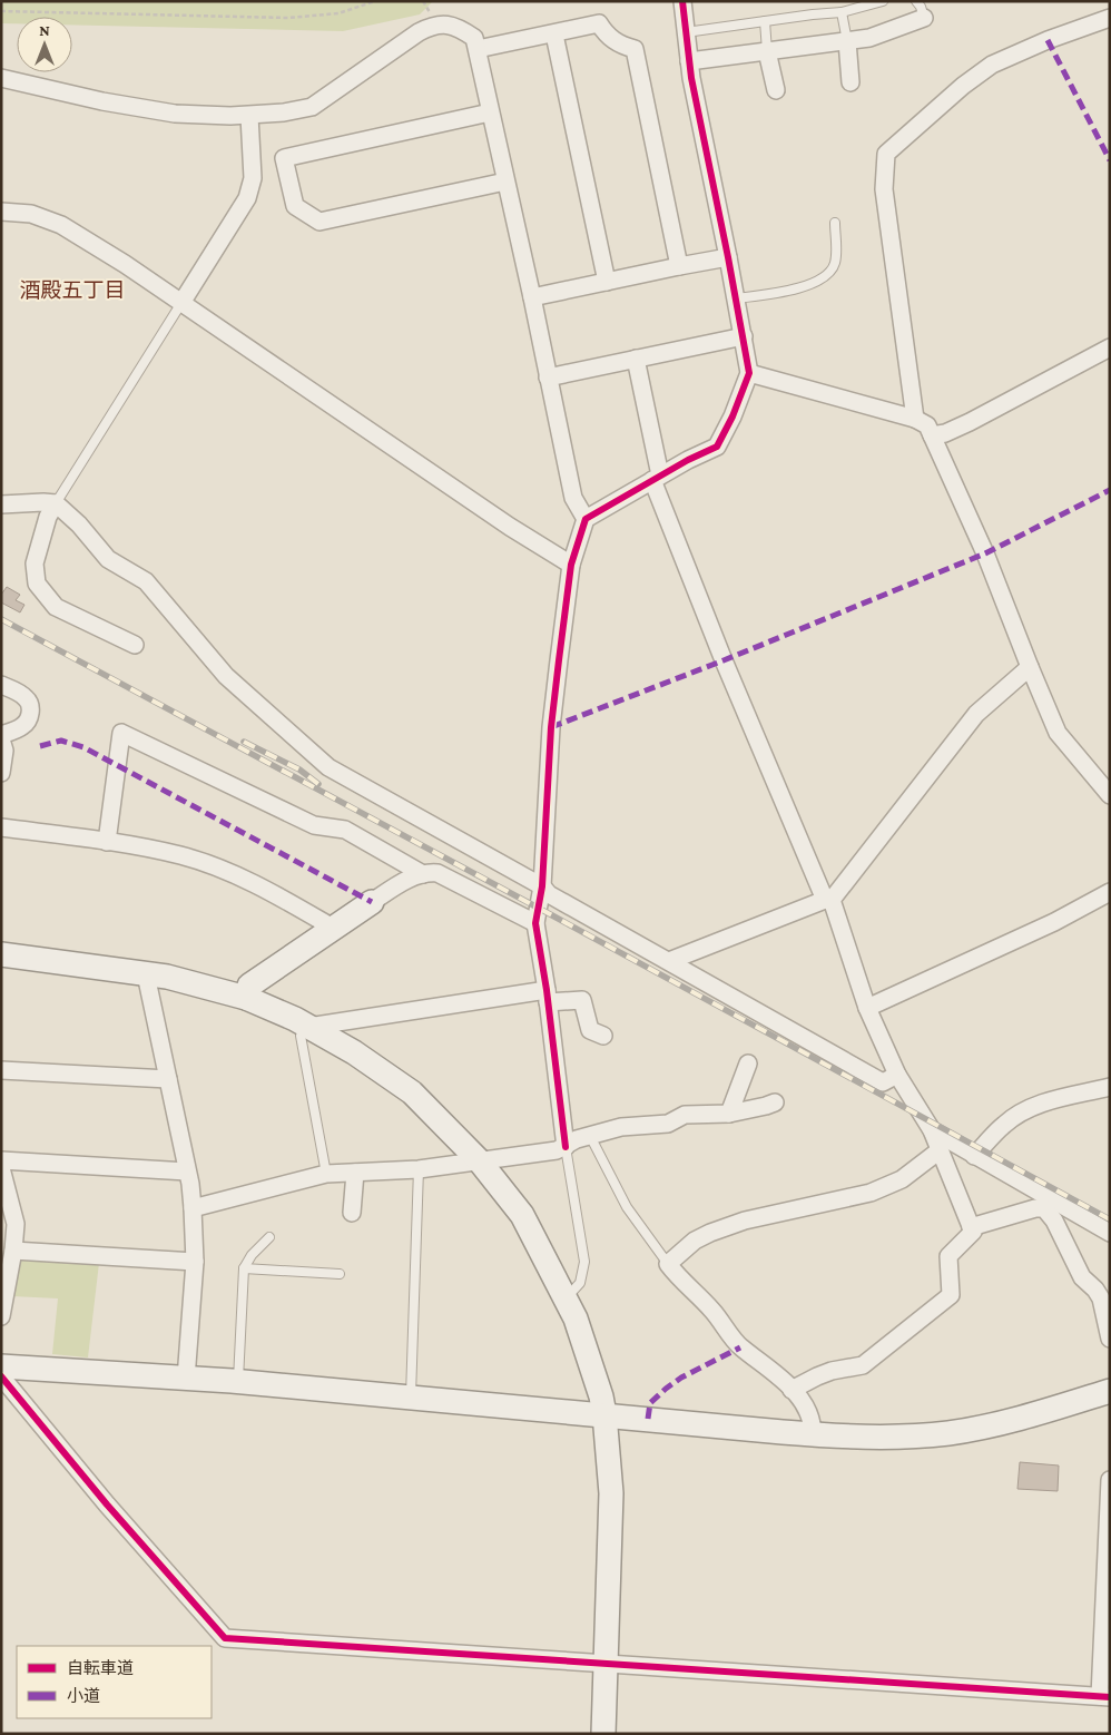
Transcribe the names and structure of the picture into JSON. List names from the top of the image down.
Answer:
{
  "districts": ["酒殿五丁目"],
  "legend": ["自転車道", "小道"],
  "north": "top"
}
